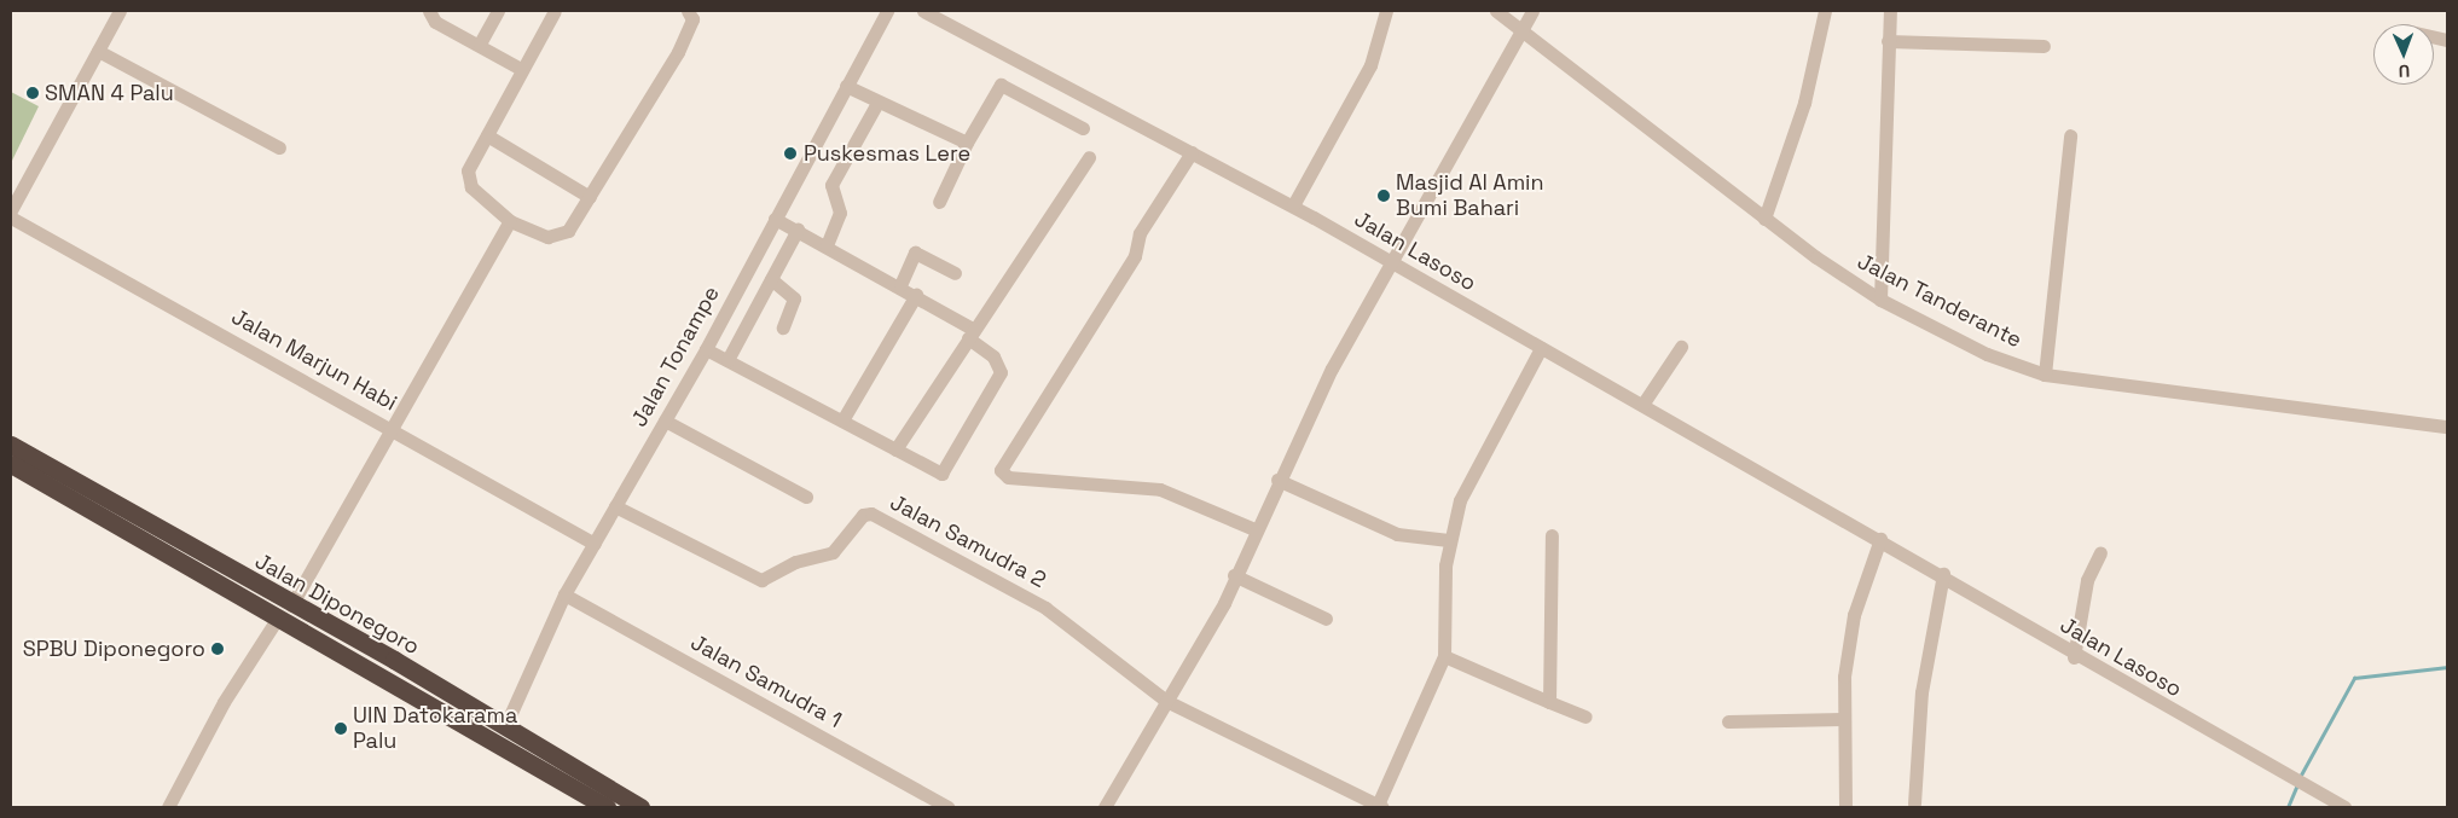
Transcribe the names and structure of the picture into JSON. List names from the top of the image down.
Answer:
{
  "streets": {
    "highway": ["Jalan Diponegoro"],
    "street": [
      "Jalan Lasoso",
      "Jalan Tanderante",
      "Jalan Tonampe",
      "Jalan Marjun Habi",
      "Jalan Samudra 2",
      "Jalan Samudra 1"
    ]
  },
  "crossings": [
    ["Jalan Lasoso", "Jalan Samudra 2"],
    ["Jalan Tonampe", "Jalan Marjun Habi"],
    ["Jalan Tonampe", "Jalan Samudra 2"],
    ["Jalan Tonampe", "Jalan Diponegoro"],
    ["Jalan Tonampe", "Jalan Samudra 1"]
  ],
  "places": [
    "SMAN 4 Palu",
    "Puskesmas Lere",
    "Masjid Al Amin Bumi Bahari",
    "SPBU Diponegoro",
    "UIN Datokarama Palu"
  ],
  "north": "bottom"
}
